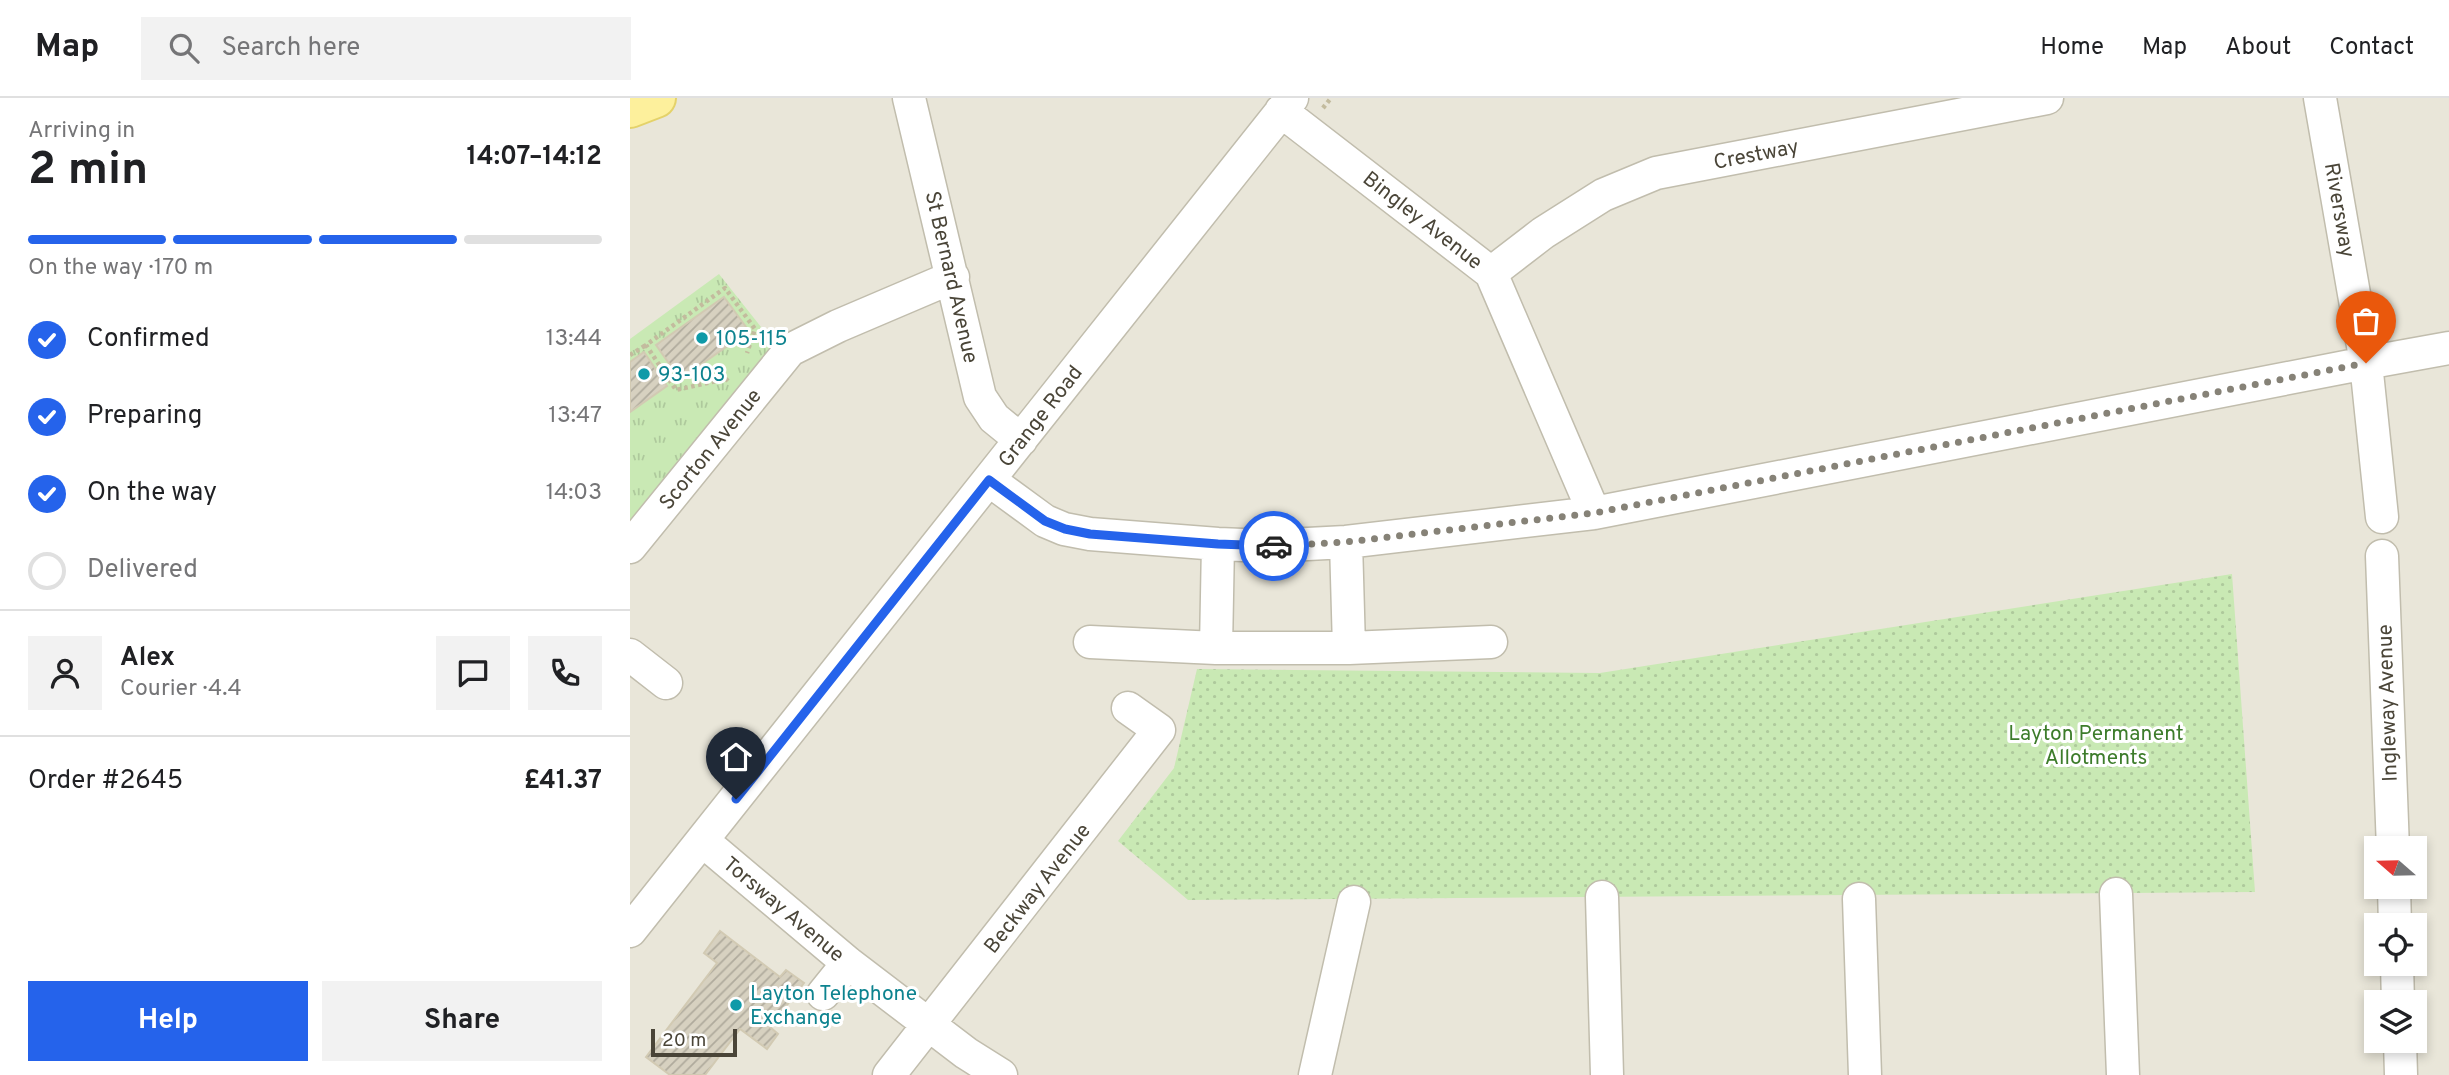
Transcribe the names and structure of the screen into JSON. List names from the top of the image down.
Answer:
{
  "streets": {
    "street": [
      "Crestway",
      "Riversway",
      "Bingley Avenue",
      "St Bernard Avenue",
      "Grange Road",
      "Scorton Avenue",
      "Ingleway Avenue",
      "Beckway Avenue",
      "Torsway Avenue"
    ]
  },
  "crossings": [
    ["Crestway", "Bingley Avenue"],
    ["Bingley Avenue", "Grange Road"],
    ["St Bernard Avenue", "Grange Road"],
    ["St Bernard Avenue", "Scorton Avenue"],
    ["Grange Road", "Torsway Avenue"],
    ["Beckway Avenue", "Torsway Avenue"]
  ],
  "parks": ["Layton Permanent Allotments"],
  "places": ["105-115", "93-103", "Layton Telephone Exchange"],
  "scale_bar": "20 m",
  "north": "left",
  "page": {
    "header": "Map",
    "search": "Search here",
    "nav": [
      "Home",
      "Map",
      "About",
      "Contact"
    ],
    "heading": ["2 min", "Arriving in", "14:07–14:12"],
    "panel": [
      "Alex",
      "Courier · 4.4",
      "Order #2645",
      "£41.37"
    ],
    "bar": "On the way · 170 m",
    "list": [
      ["Confirmed", "13:44"],
      ["Preparing", "13:47"],
      ["On the way", "14:03"],
      "Delivered"
    ],
    "buttons": ["Help", "Share"],
    "scale": "20 m"
  }
}
